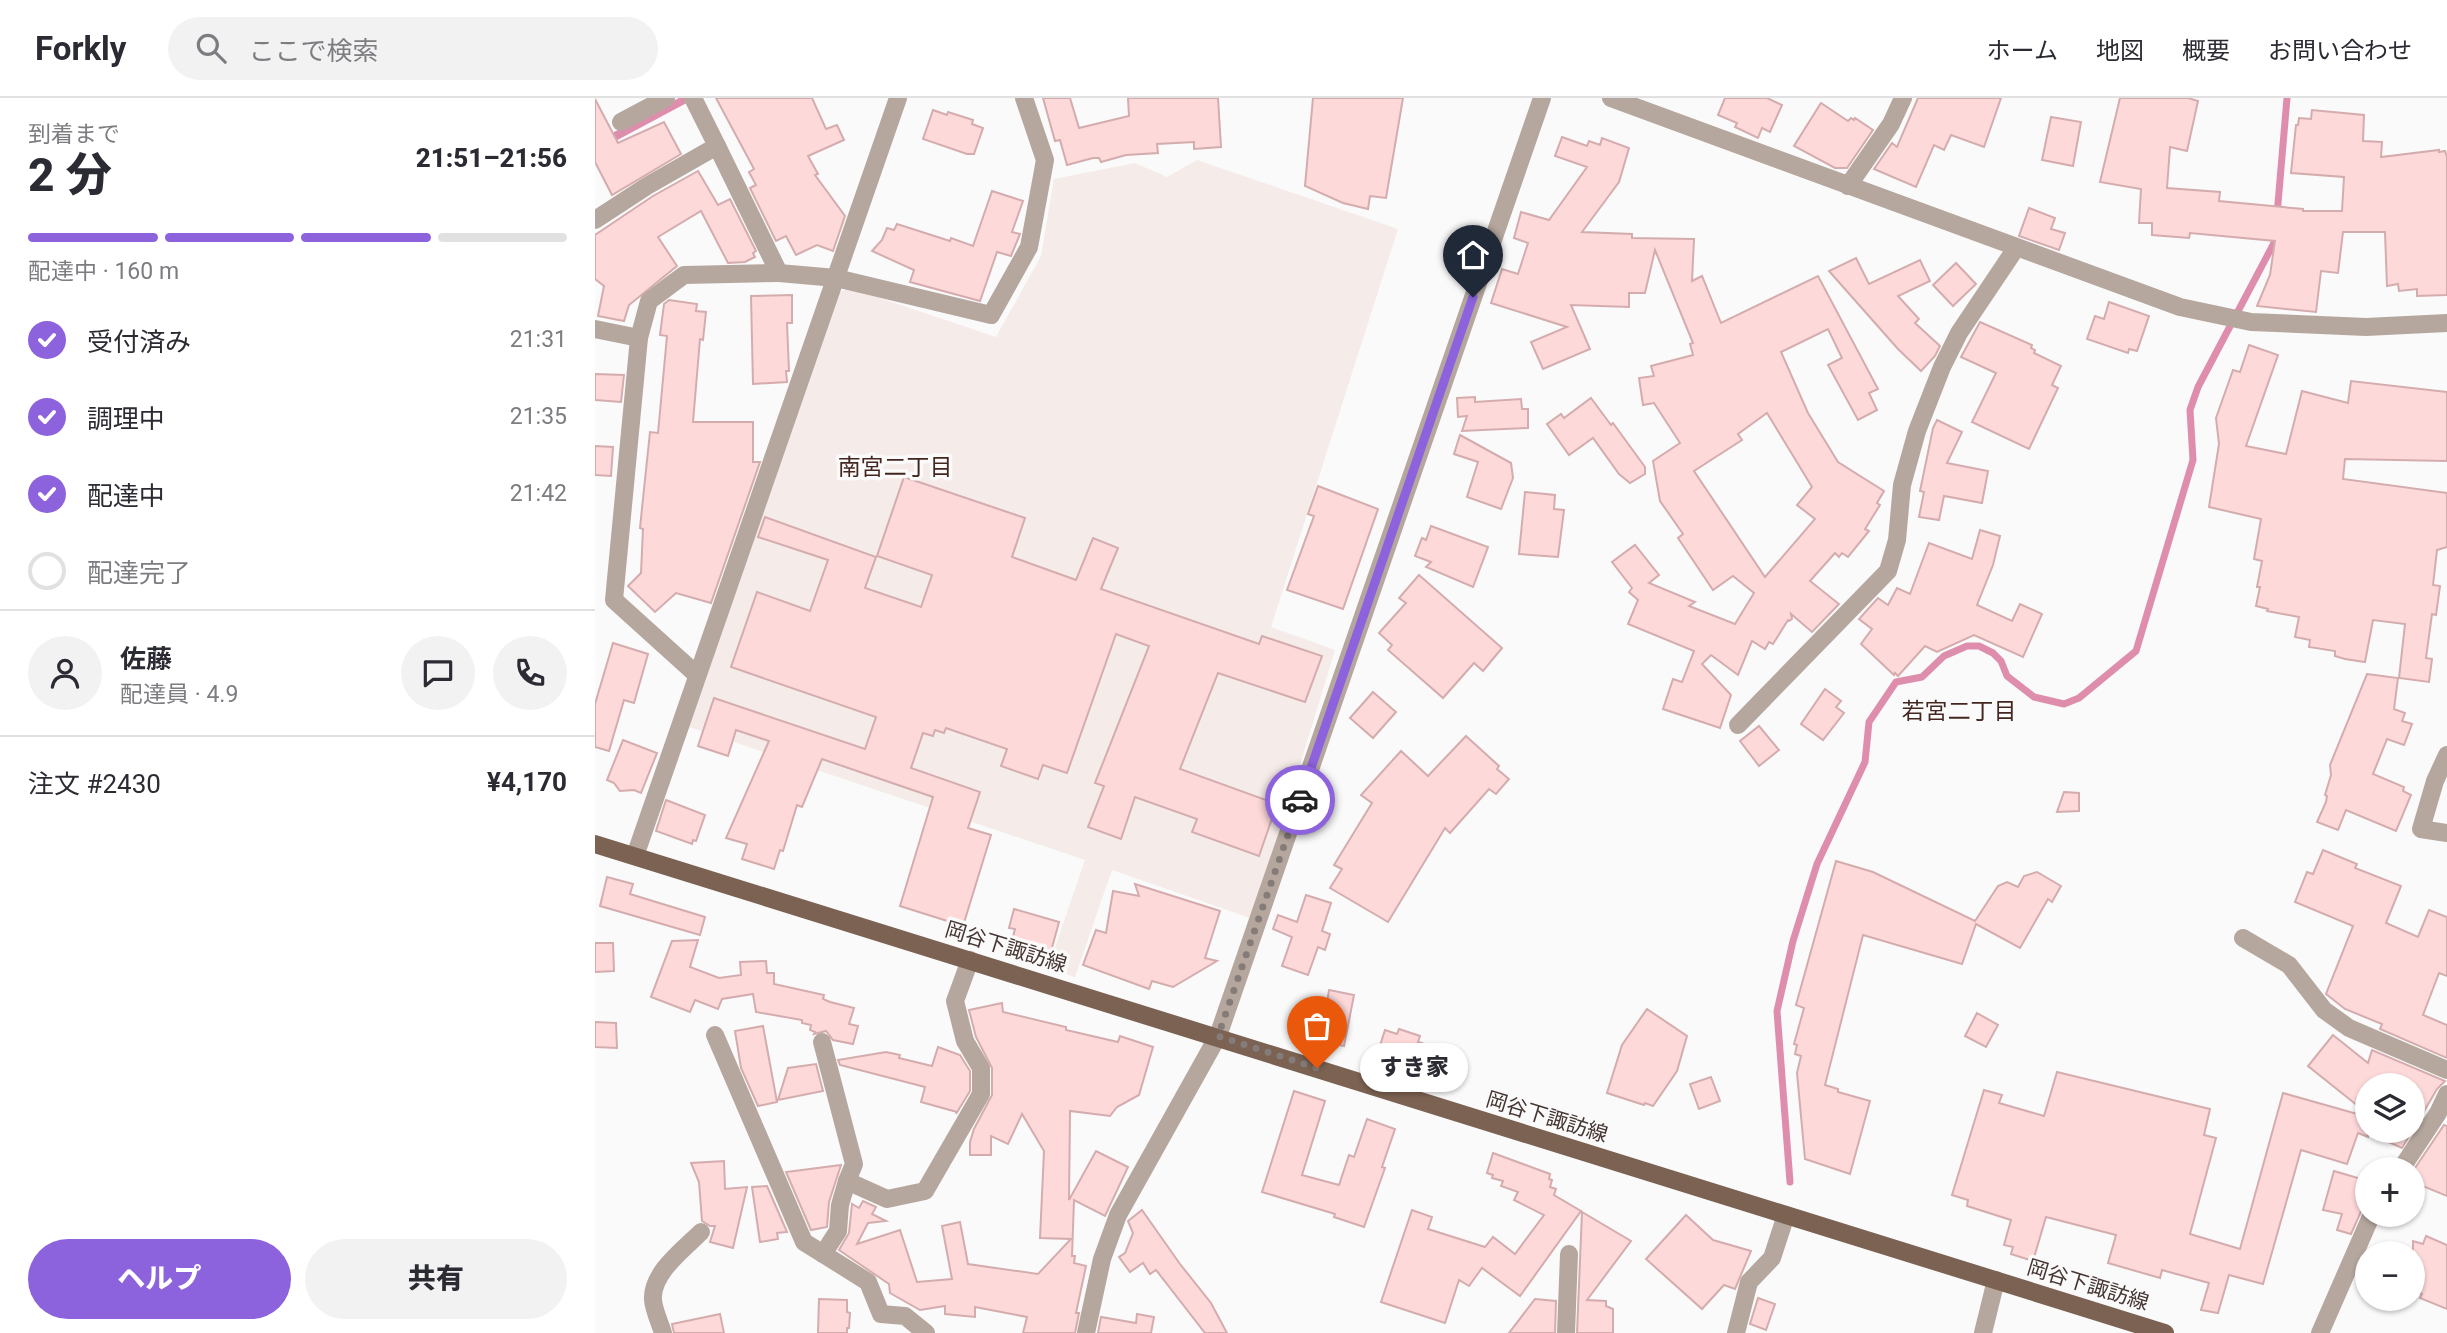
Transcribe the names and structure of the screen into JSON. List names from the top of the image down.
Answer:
{
  "streets": {
    "main road": ["岡谷下諏訪線"]
  },
  "districts": ["南宮二丁目", "若宮二丁目"],
  "places": ["すき家"],
  "page": {
    "header": "Forkly",
    "search": "ここで検索",
    "nav": [
      "ホーム",
      "地図",
      "概要",
      "お問い合わせ"
    ],
    "heading": ["2 分", "到着まで", "21:51–21:56"],
    "panel": [
      "佐藤",
      "配達員 · 4.9",
      "注文 #2430",
      "¥4,170"
    ],
    "bar": "配達中 · 160 m",
    "list": [
      ["受付済み", "21:31"],
      ["調理中", "21:35"],
      ["配達中", "21:42"],
      "配達完了"
    ],
    "bubble": "すき家",
    "map_buttons": ["+", "−"],
    "buttons": ["ヘルプ", "共有"]
  }
}
